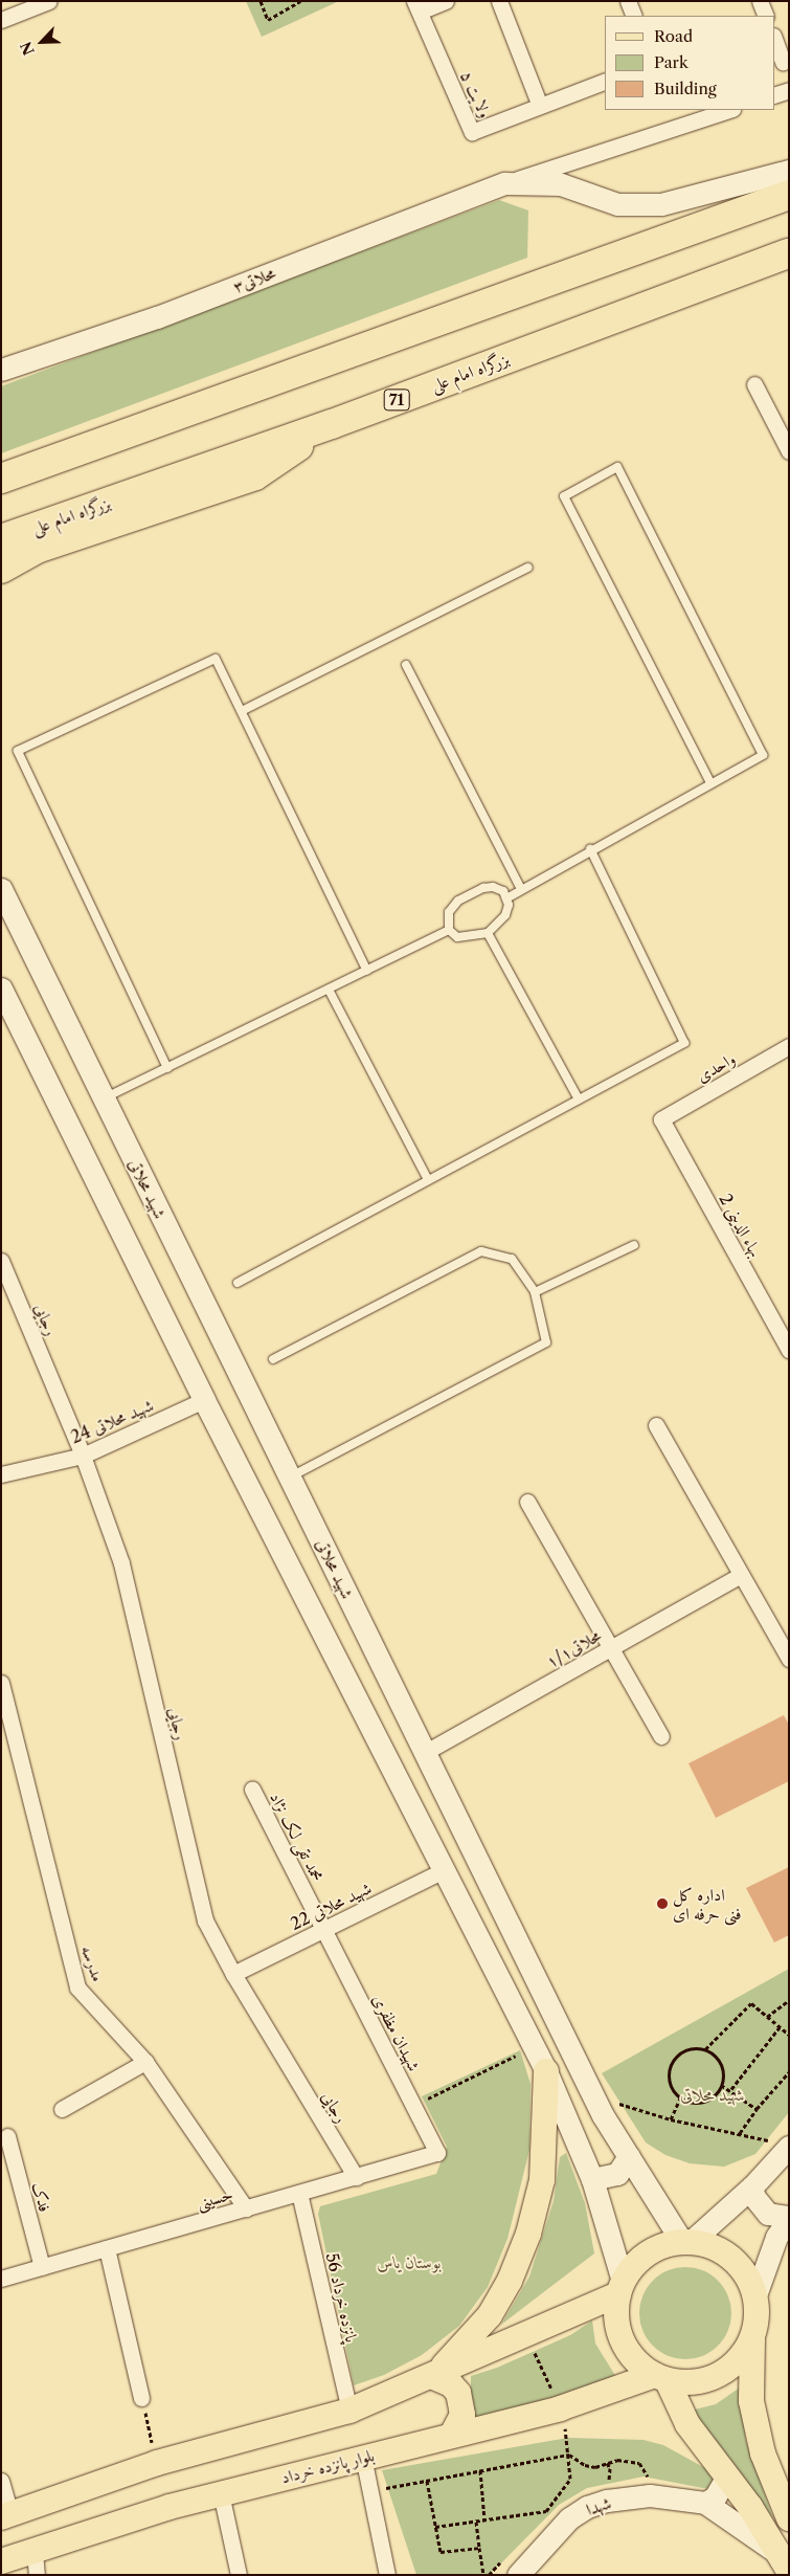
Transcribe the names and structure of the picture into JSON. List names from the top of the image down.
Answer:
{
  "streets": {
    "highway": ["بزرگراه امام علی", "71"],
    "main road": [
      "محلاتی۳",
      "شهید محلاتی",
      "بلوار پانزده خرداد",
      "شهدا"
    ],
    "street": [
      "ولایت ۵",
      "واحدی",
      "بهاء الدینی 2",
      "رجایی",
      "شهید محلاتی 24",
      "محلاتی۱/۱",
      "محمد تقی لک نژاد",
      "شهید محلاتی 22",
      "مدرسه",
      "شهیدان مظفری",
      "فدک",
      "حسینی",
      "پانزده خرداد 56"
    ]
  },
  "crossings": [
    ["واحدی", "بهاء الدینی 2"],
    ["شهید محلاتی", "محلاتی۱/۱"],
    ["شهید محلاتی", "بلوار پانزده خرداد"],
    ["رجایی", "شهید محلاتی 24"],
    ["رجایی", "شهید محلاتی 22"],
    ["رجایی", "حسینی"],
    ["محمد تقی لک نژاد", "شهید محلاتی 22"],
    ["محمد تقی لک نژاد", "شهیدان مظفری"],
    ["شهید محلاتی 22", "شهیدان مظفری"],
    ["مدرسه", "حسینی"],
    ["شهیدان مظفری", "حسینی"],
    ["فدک", "حسینی"],
    ["حسینی", "پانزده خرداد 56"]
  ],
  "parks": ["شهید محلاتی", "بوستان یاس"],
  "places": ["اداره کل فنی حرفه ای"],
  "legend": ["Road", "Park", "Building"],
  "north": "bottom left"
}
